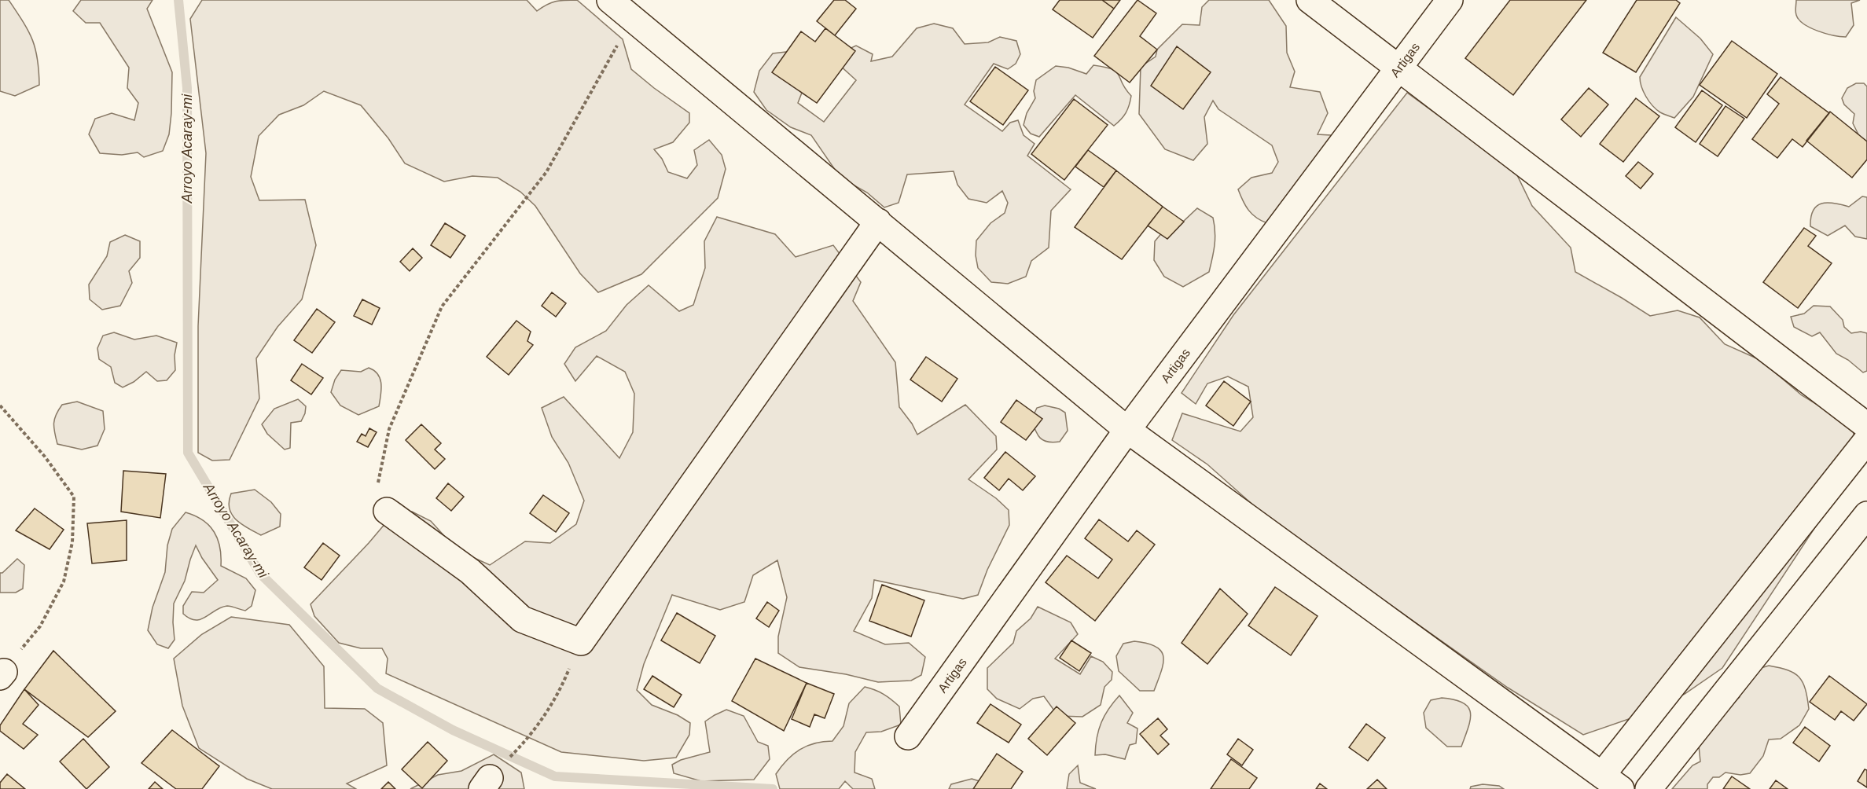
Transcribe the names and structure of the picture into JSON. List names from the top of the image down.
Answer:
{
  "streets": {
    "street": ["Artigas"]
  },
  "water": ["Arroyo Acaray-mi"]
}
